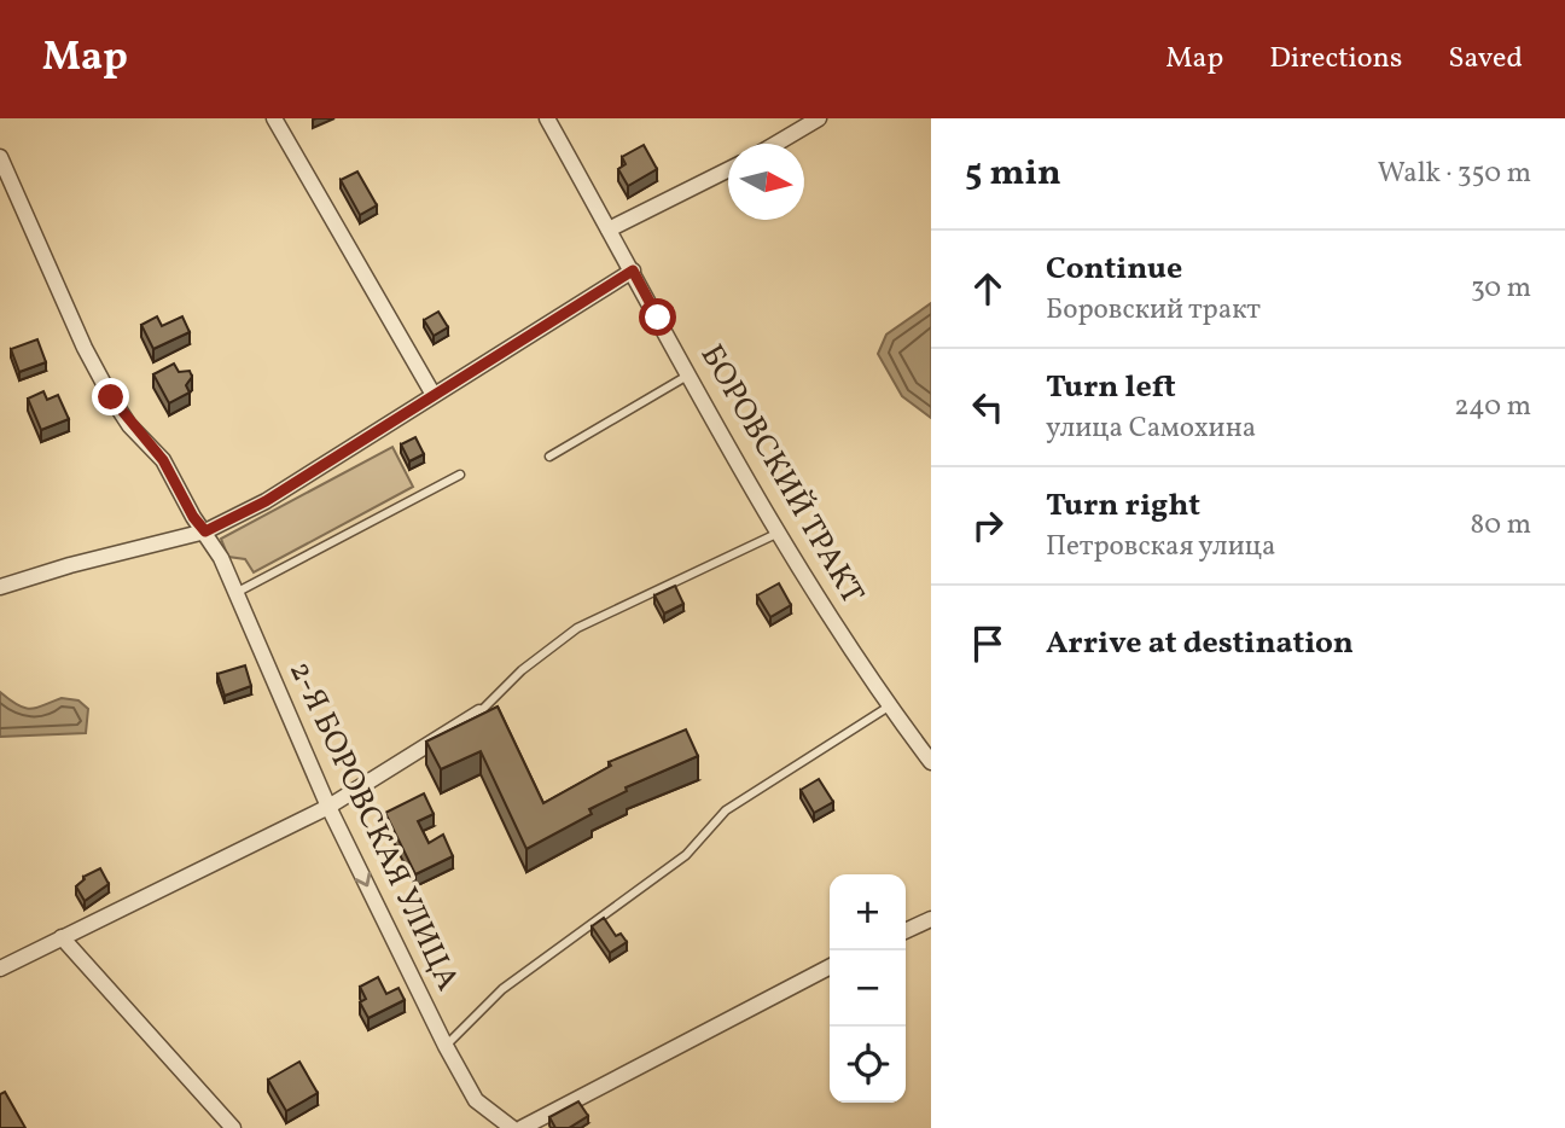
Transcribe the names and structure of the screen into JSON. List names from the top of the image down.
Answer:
{
  "streets": {
    "street": ["БОРОВСКИЙ ТРАКТ", "2-Я БОРОВСКАЯ УЛИЦА"]
  },
  "north": "right",
  "page": {
    "header": "Map",
    "nav": ["Map", "Directions", "Saved"],
    "heading": ["5 min", "Walk · 350 m"],
    "list": [
      ["Continue", "Боровский тракт", "30 m"],
      ["Turn left", "улица Самохина", "240 m"],
      ["Turn right", "Петровская улица", "80 m"],
      "Arrive at destination"
    ],
    "map_buttons": ["+", "−"]
  }
}
